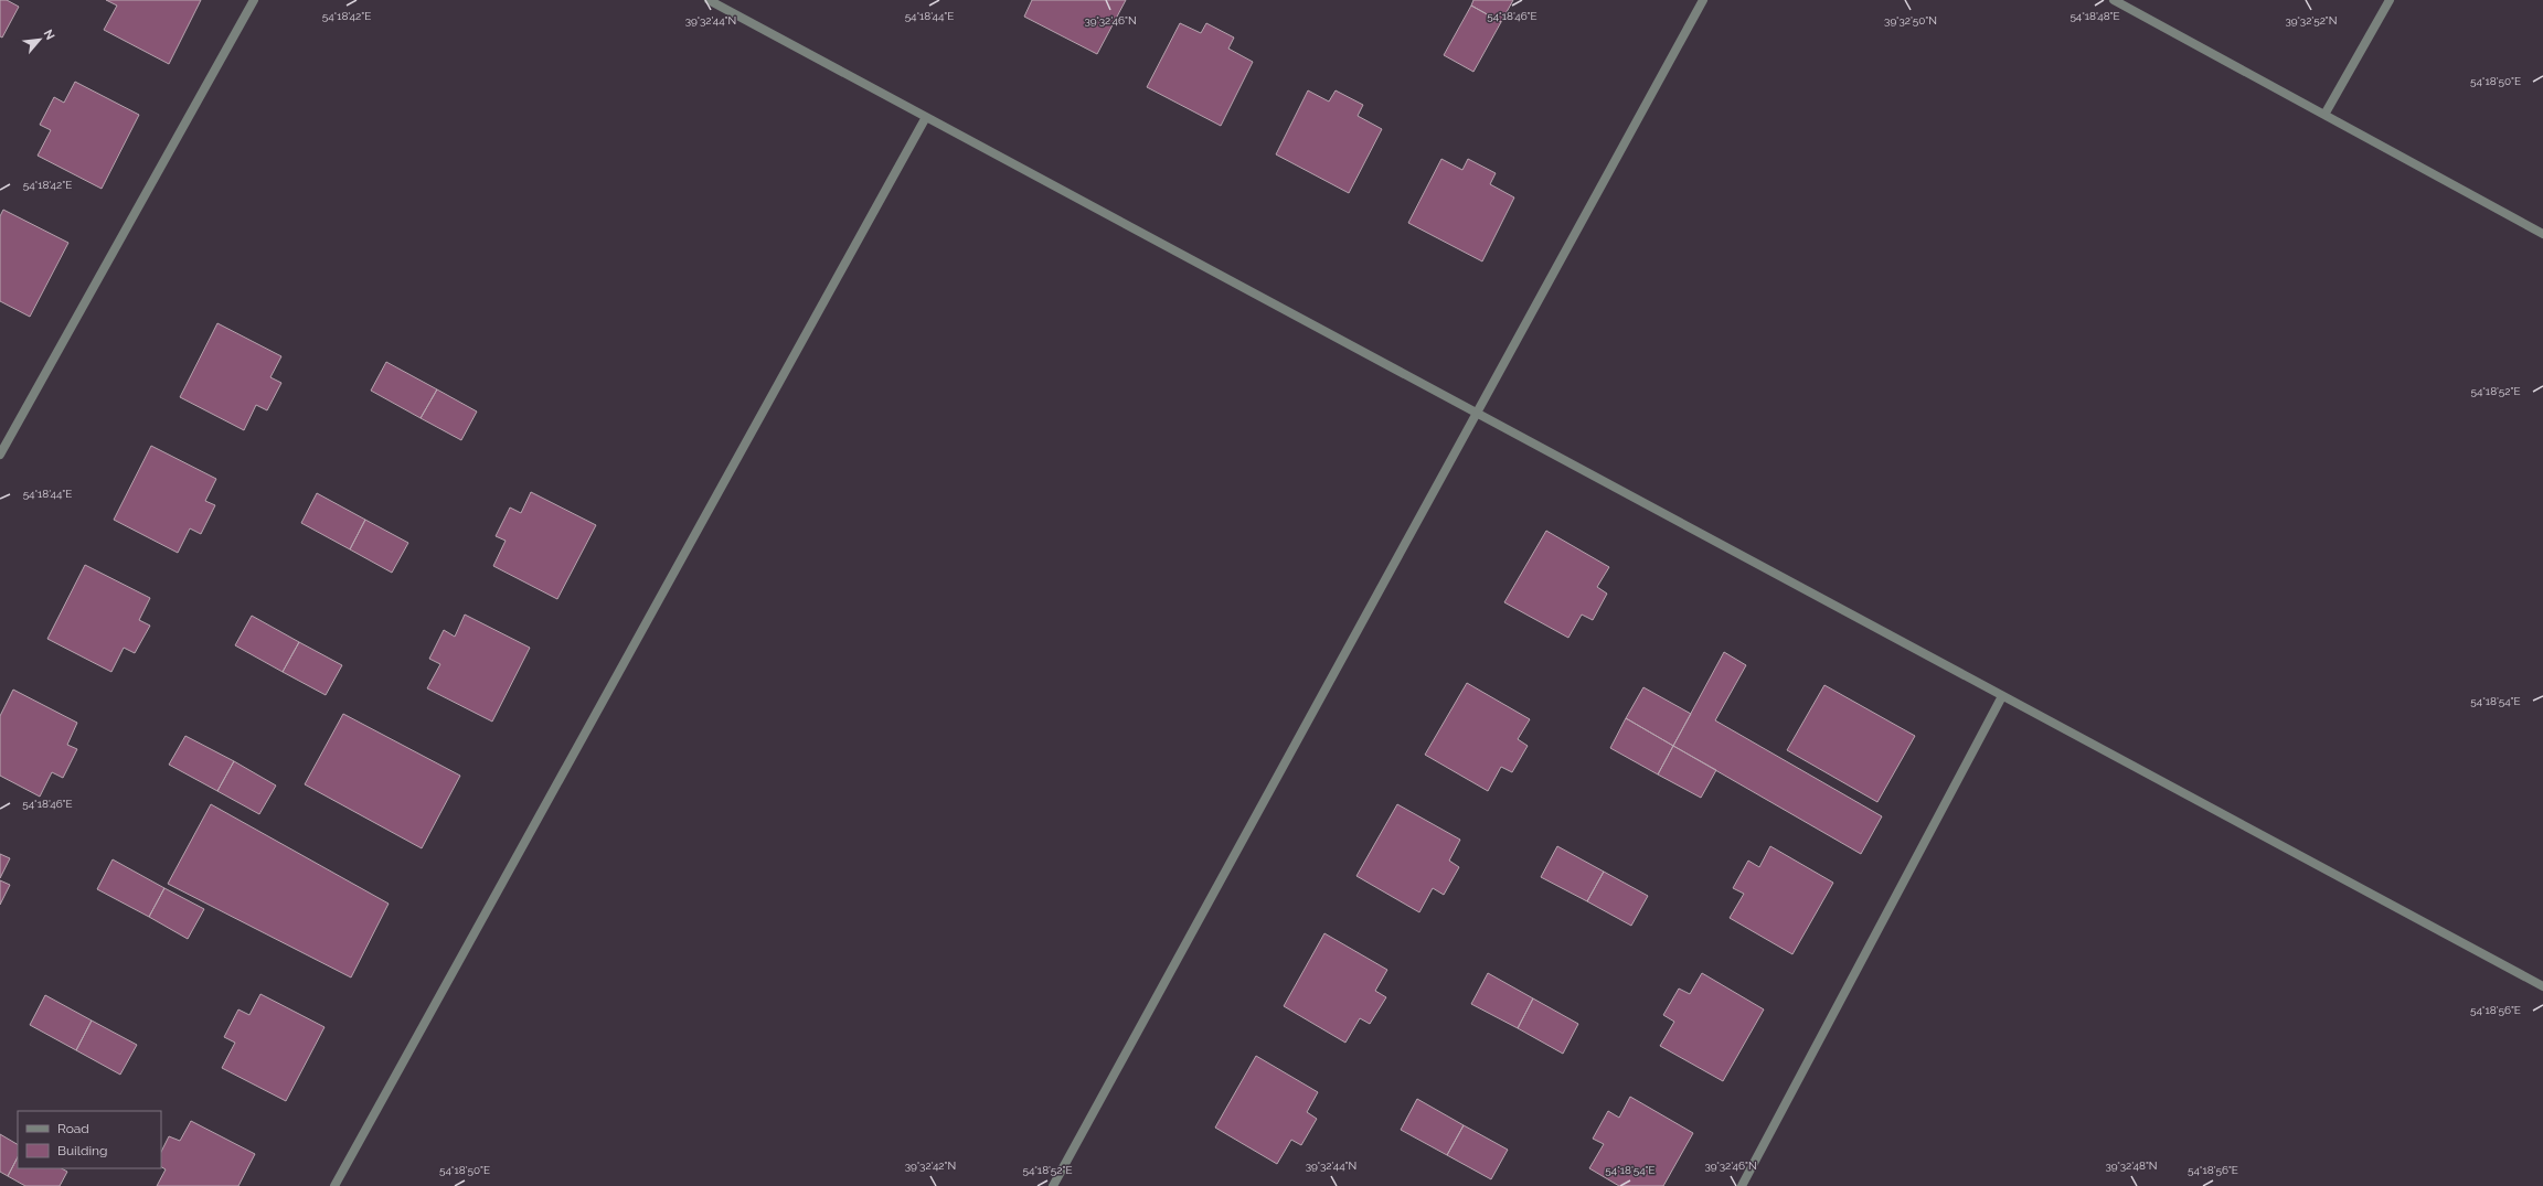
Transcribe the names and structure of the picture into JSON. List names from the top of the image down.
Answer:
{
  "legend": ["Road", "Building"],
  "north": "top right",
  "coordinates": [
    "54°18'42\"E",
    "54°18'44\"E",
    "54°18'46\"E",
    "54°18'48\"E",
    "39°32'44\"N",
    "39°32'46\"N",
    "39°32'50\"N",
    "39°32'52\"N",
    "54°18'50\"E",
    "54°18'52\"E",
    "54°18'54\"E",
    "54°18'56\"E",
    "39°32'42\"N",
    "39°32'48\"N"
  ]
}
